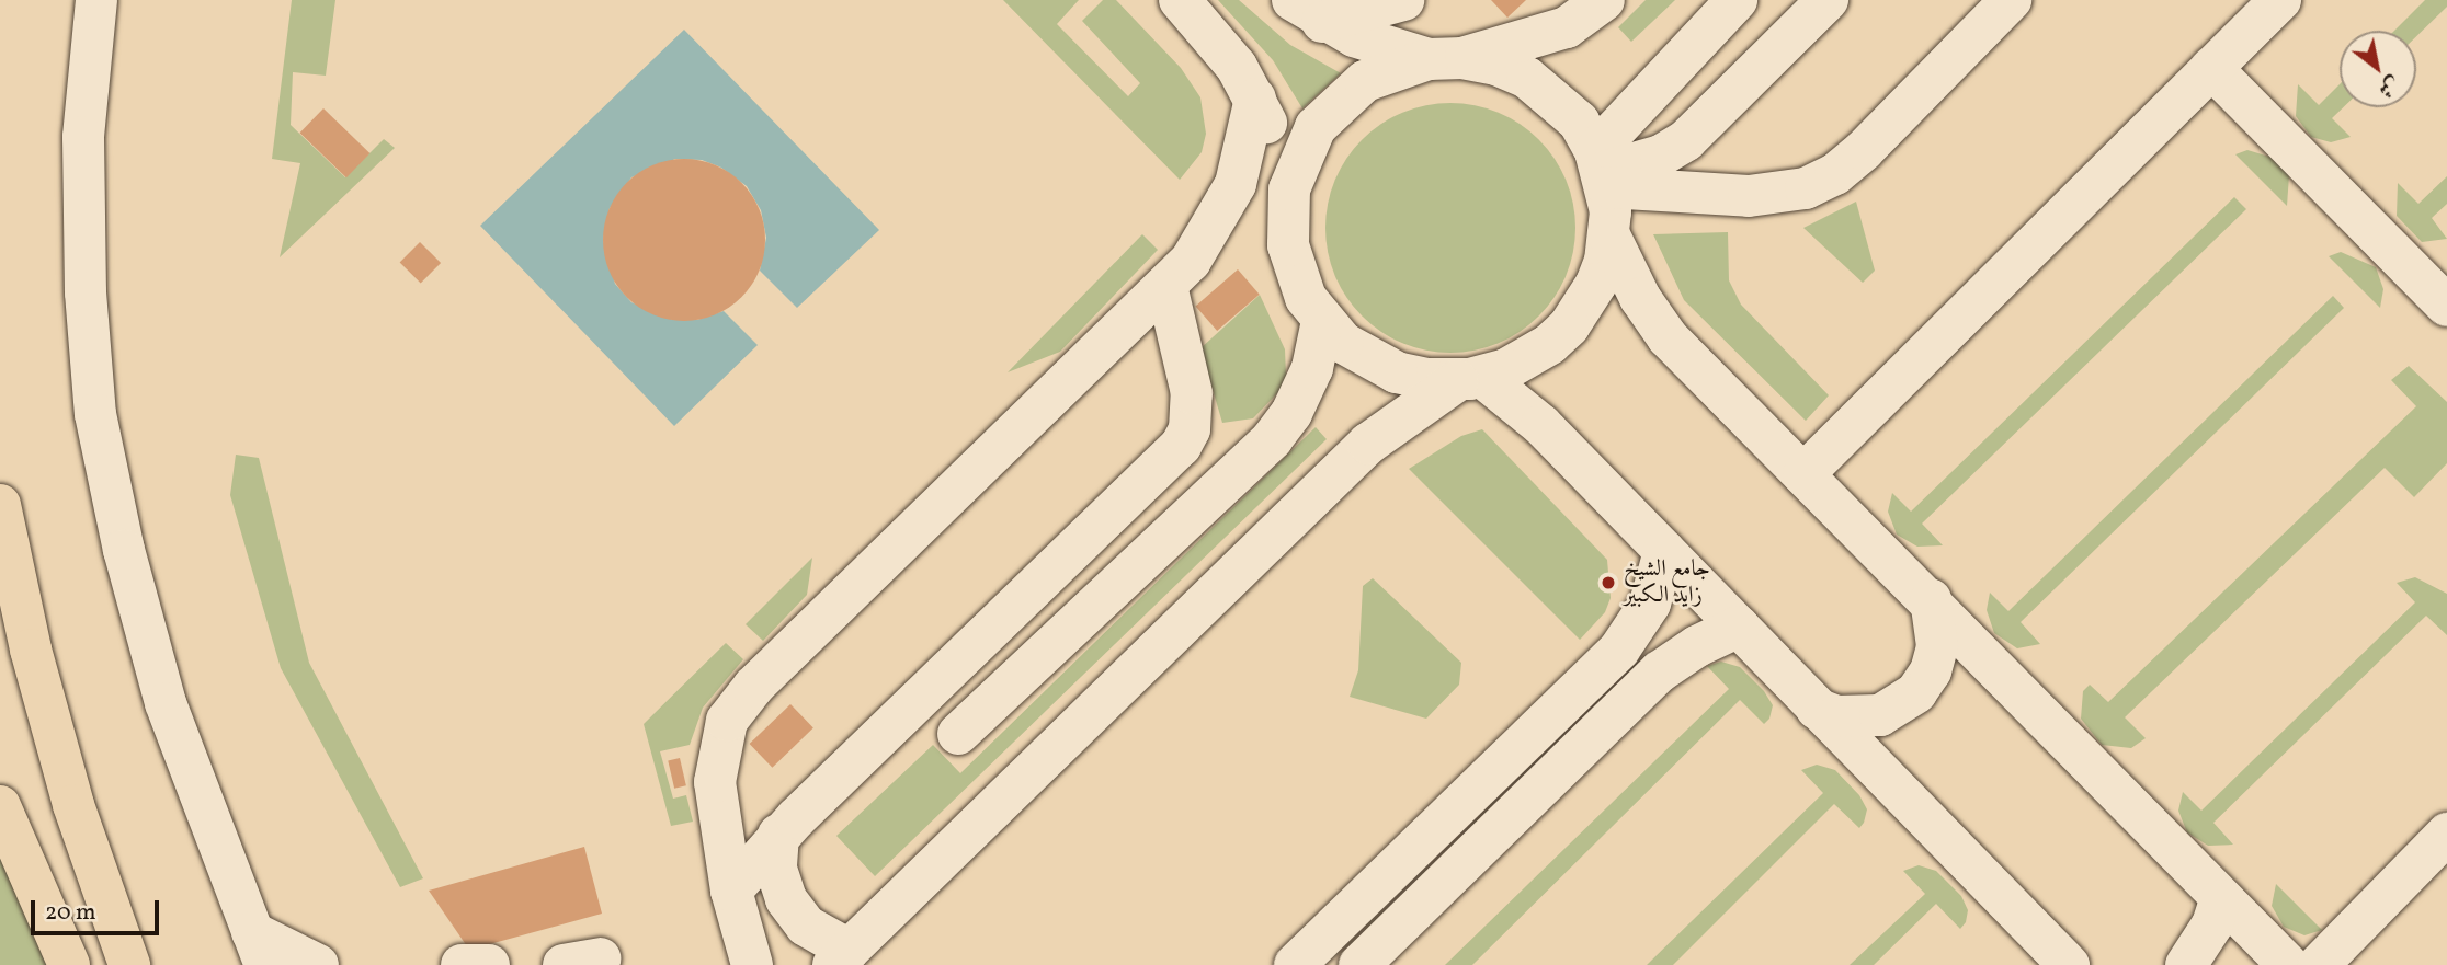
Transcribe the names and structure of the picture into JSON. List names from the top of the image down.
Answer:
{
  "places": ["جامع الشيخ زايد الكبير"],
  "scale_bar": "20 m",
  "north": "bottom right"
}
